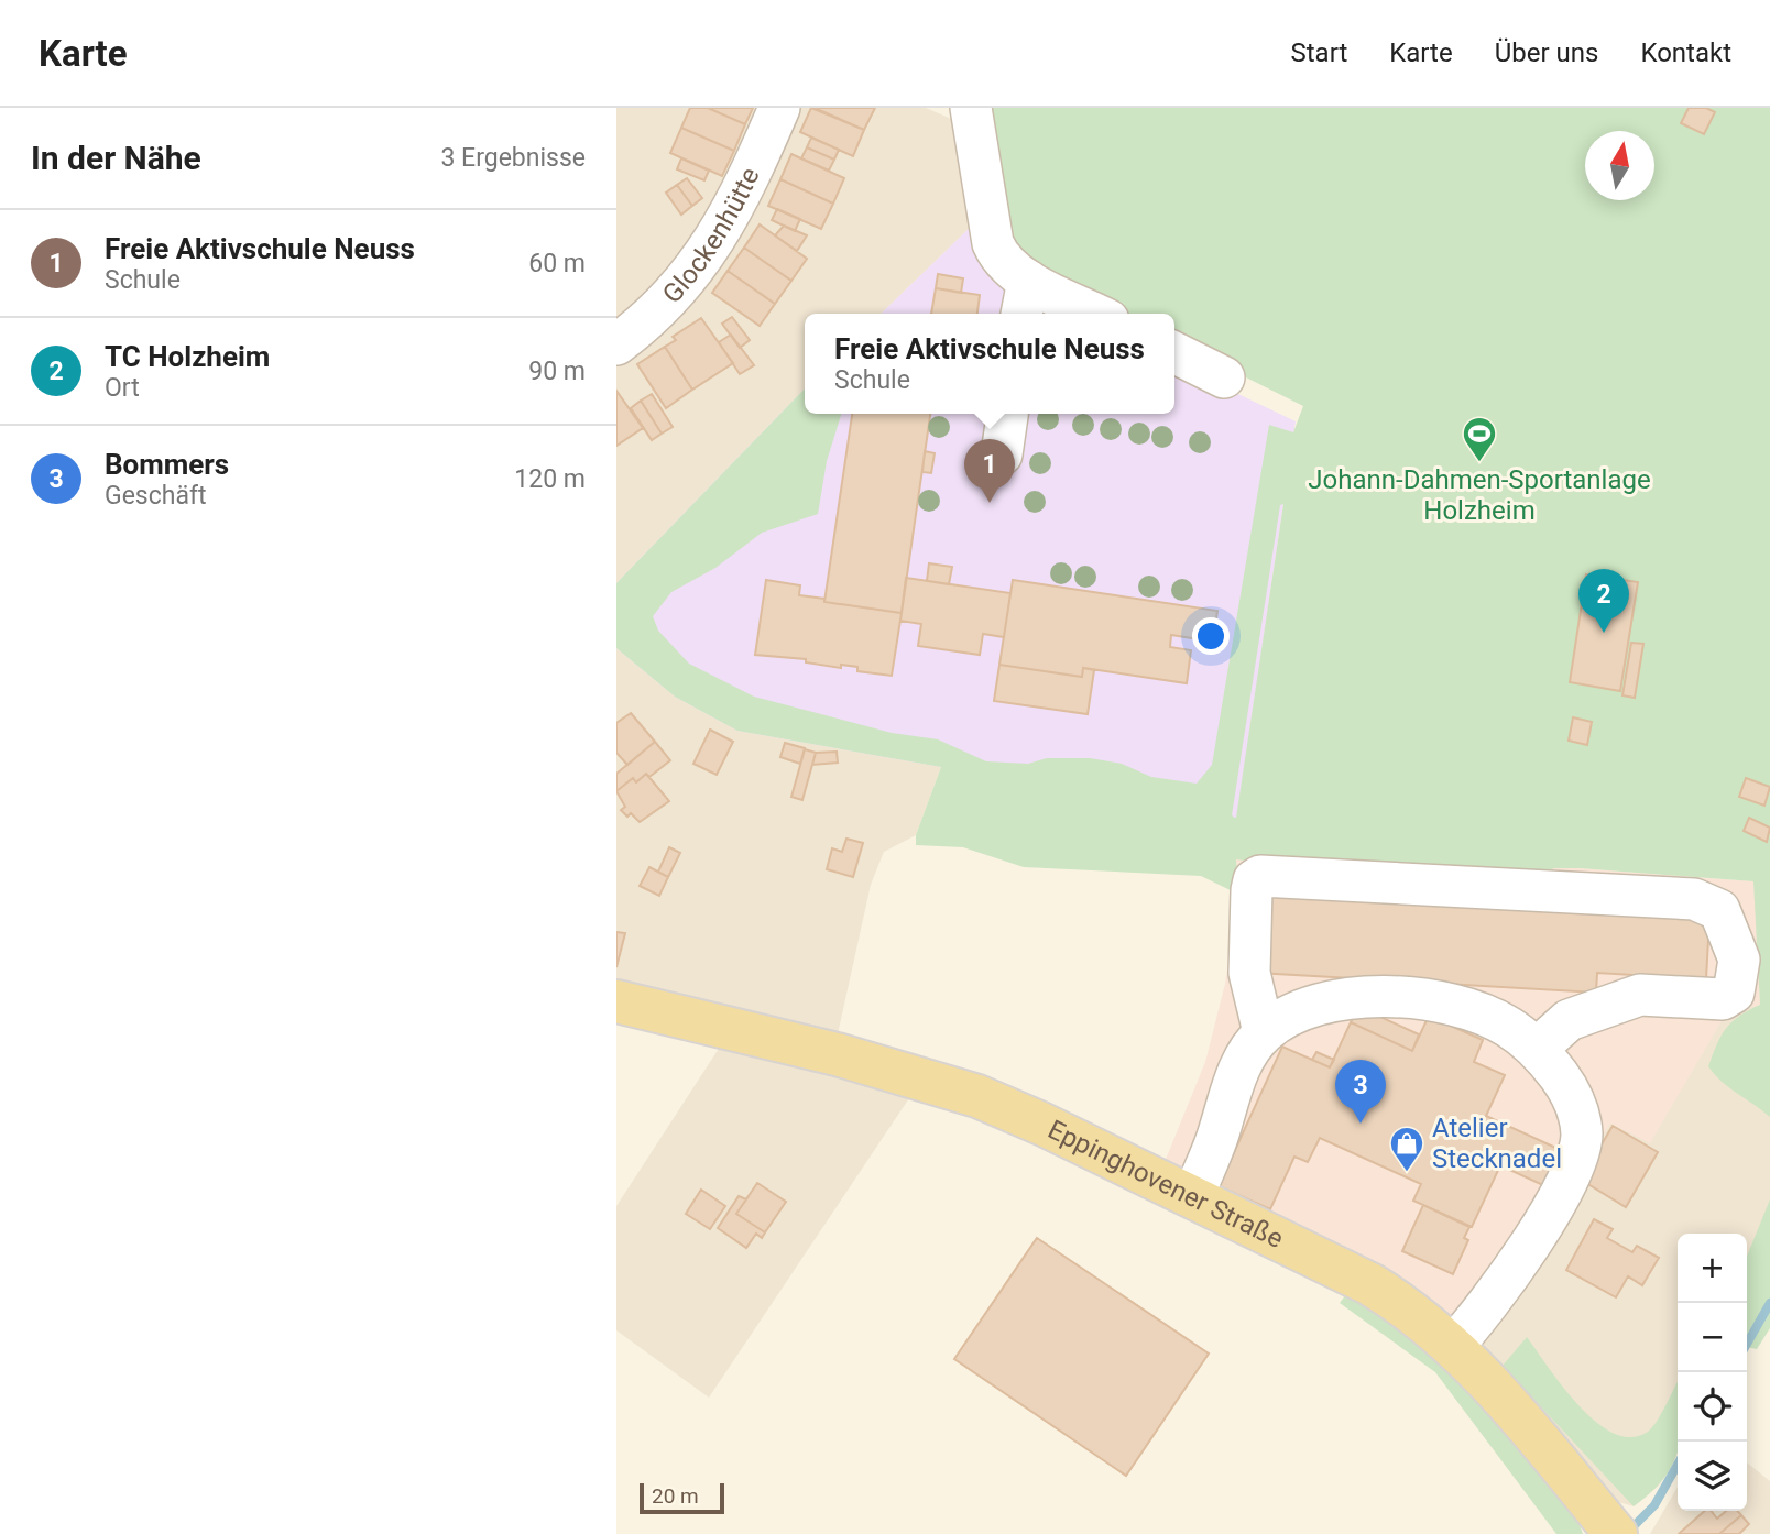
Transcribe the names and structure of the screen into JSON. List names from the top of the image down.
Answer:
{
  "streets": {
    "main road": ["Eppinghovener Straße"],
    "street": ["Glockenhütte"]
  },
  "places": {
    "sports": ["Johann-Dahmen-Sportanlage Holzheim"],
    "shop": ["Atelier Stecknadel"]
  },
  "scale_bar": "20 m",
  "north": "top",
  "page": {
    "header": "Karte",
    "nav": [
      "Start",
      "Karte",
      "Über uns",
      "Kontakt"
    ],
    "heading": ["In der Nähe", "3 Ergebnisse"],
    "list": [
      {
        "mark": "1",
        "name": "Freie Aktivschule Neuss",
        "note": "Schule",
        "value": "60 m"
      },
      {
        "mark": "2",
        "name": "TC Holzheim",
        "note": "Ort",
        "value": "90 m"
      },
      {
        "mark": "3",
        "name": "Bommers",
        "note": "Geschäft",
        "value": "120 m"
      }
    ],
    "popup": ["Freie Aktivschule Neuss", "Schule"],
    "pins": ["1", "2", "3"],
    "map_buttons": ["+", "−"],
    "scale": "20 m"
  }
}
